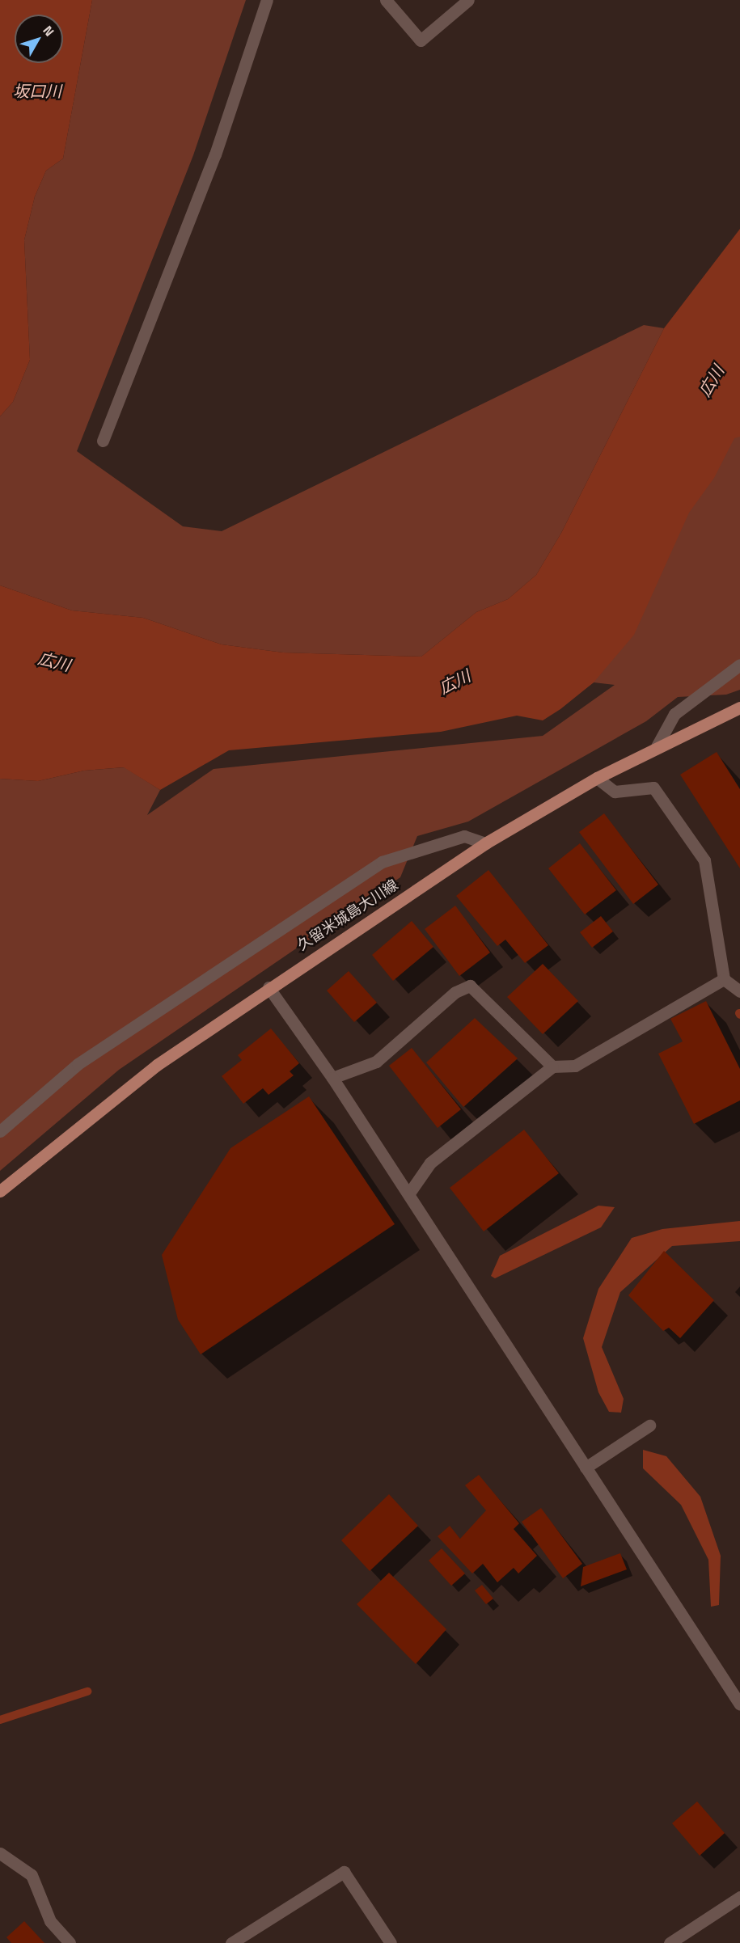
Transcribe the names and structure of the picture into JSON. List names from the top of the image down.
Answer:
{
  "streets": {
    "main road": ["久留米城島大川線"]
  },
  "water": ["坂口川", "広川"],
  "north": "top right"
}
